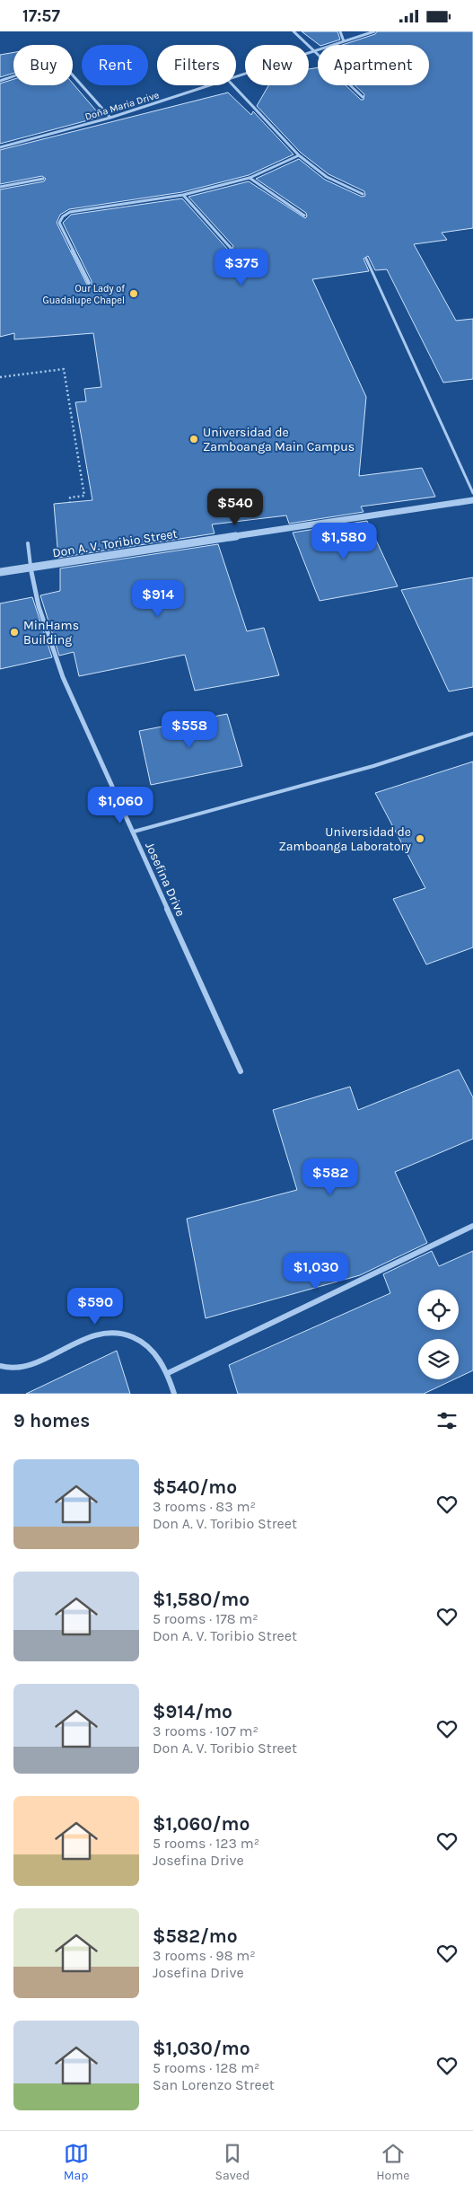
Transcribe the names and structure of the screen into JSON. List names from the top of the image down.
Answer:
{
  "streets": {
    "street": ["Doña Maria Drive", "Don A. V. Toribio Street", "Josefina Drive"]
  },
  "crossings": [
    ["Don A. V. Toribio Street", "Josefina Drive"]
  ],
  "places": [
    "Our Lady of Guadalupe Chapel",
    "Universidad de Zamboanga Main Campus",
    "MinHams Building",
    "Universidad de Zamboanga Laboratory"
  ],
  "page": {
    "status": "17:57",
    "chip": [
      "Buy",
      "Rent",
      "Filters",
      "New",
      "Apartment"
    ],
    "price": [
      "$375",
      "$540",
      "$1,580",
      "$914",
      "$558",
      "$1,060",
      "$582",
      "$1,030",
      "$590"
    ],
    "heading": "9 homes",
    "list": [
      {
        "name": "$540/mo",
        "note": "3 rooms · 83 m² · Don A. V. Toribio Street"
      },
      {
        "name": "$1,580/mo",
        "note": "5 rooms · 178 m² · Don A. V. Toribio Street"
      },
      {
        "name": "$914/mo",
        "note": "3 rooms · 107 m² · Don A. V. Toribio Street"
      },
      {
        "name": "$1,060/mo",
        "note": "5 rooms · 123 m² · Josefina Drive"
      },
      {
        "name": "$582/mo",
        "note": "3 rooms · 98 m² · Josefina Drive"
      },
      {
        "name": "$1,030/mo",
        "note": "5 rooms · 128 m² · San Lorenzo Street"
      }
    ],
    "tabs": ["Map", "Saved", "Home"]
  }
}
